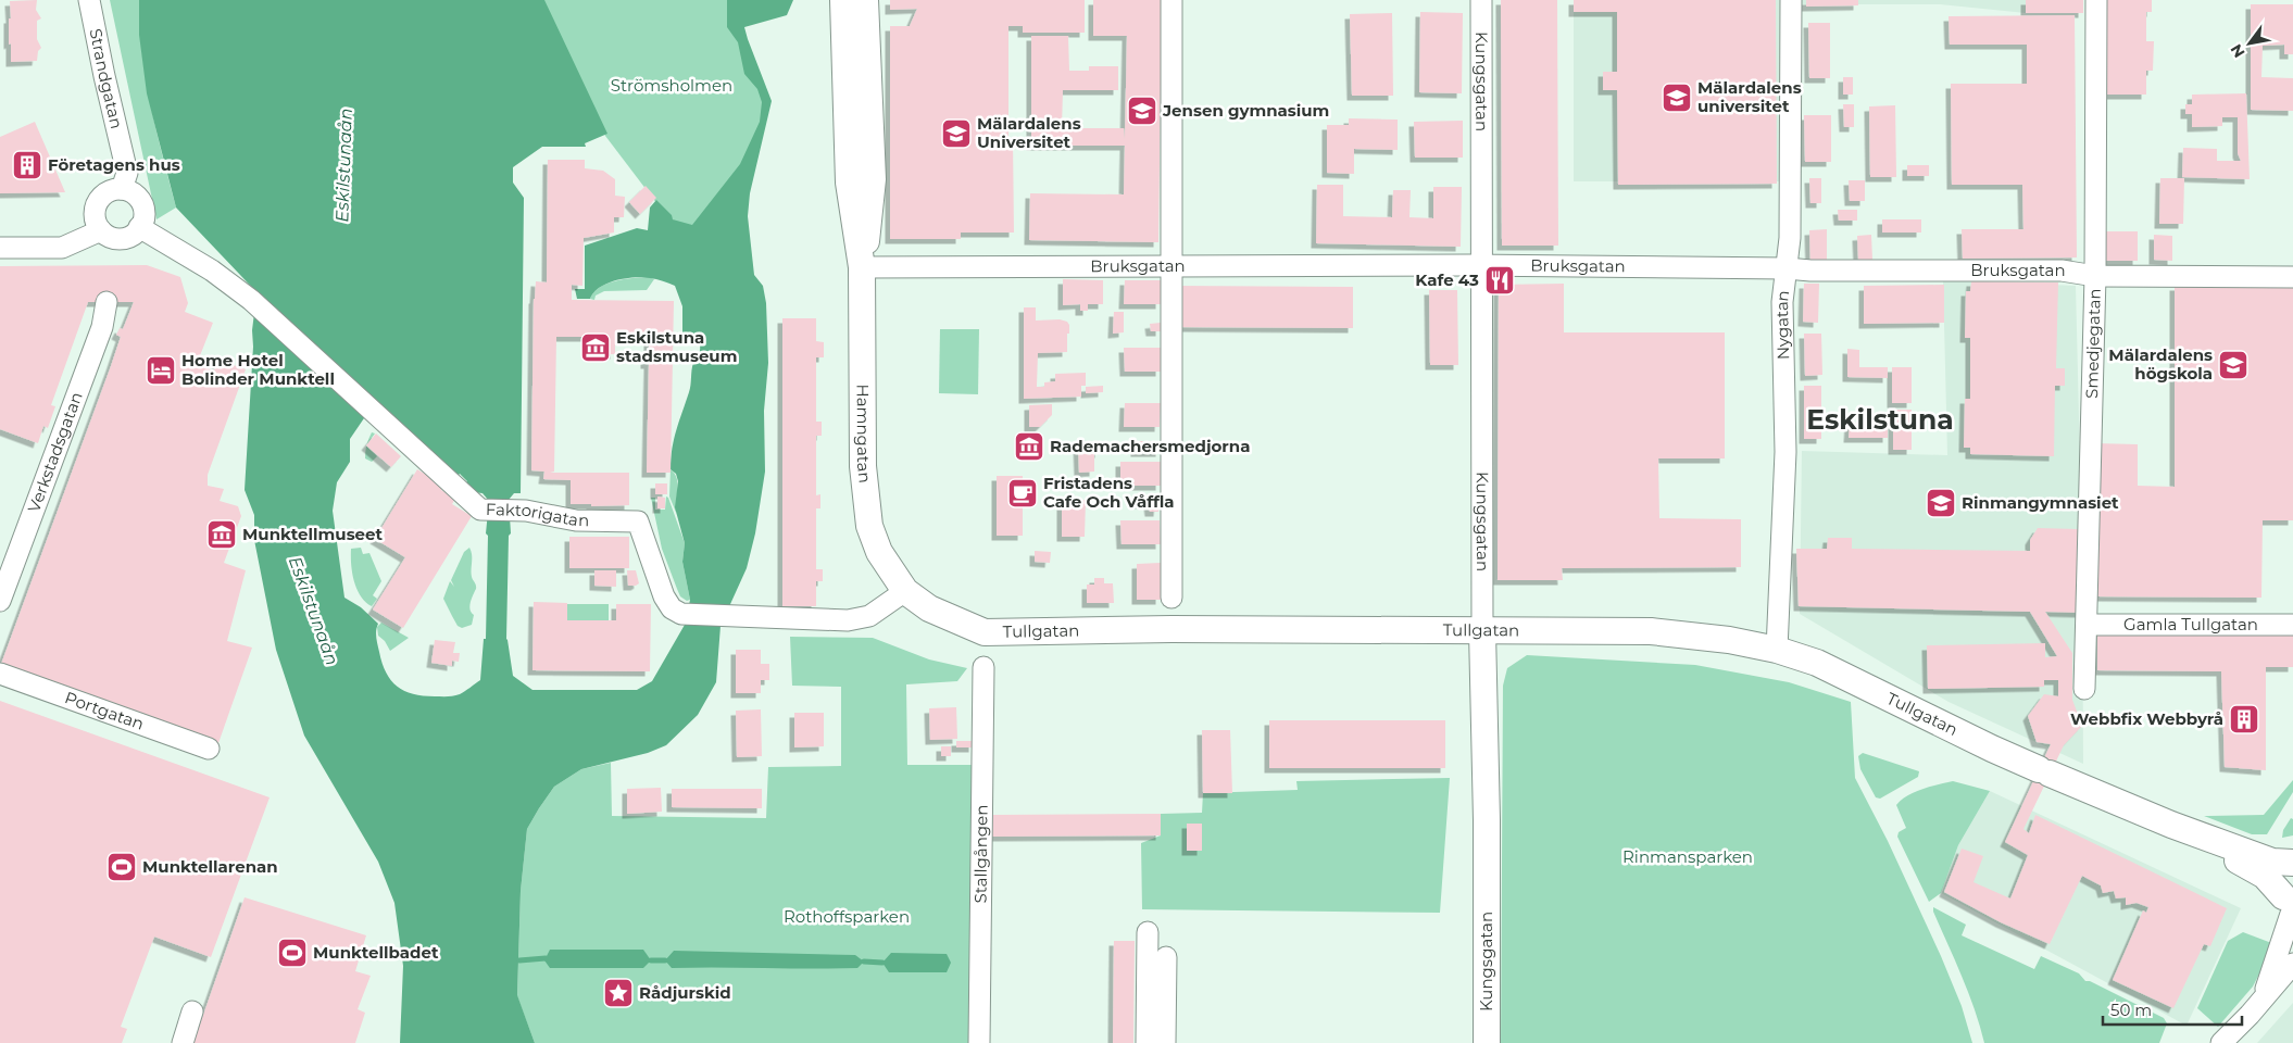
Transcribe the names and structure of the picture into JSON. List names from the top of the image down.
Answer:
{
  "streets": {
    "street": [
      "Strandgatan",
      "Kungsgatan",
      "Bruksgatan",
      "Nygatan",
      "Smedjegatan",
      "Hamngatan",
      "Verkstadsgatan",
      "Faktorigatan",
      "Gamla Tullgatan",
      "Tullgatan",
      "Portgatan",
      "Stallgången"
    ]
  },
  "crossings": [
    ["Strandgatan", "Faktorigatan"],
    ["Kungsgatan", "Bruksgatan"],
    ["Kungsgatan", "Tullgatan"],
    ["Bruksgatan", "Nygatan"],
    ["Bruksgatan", "Smedjegatan"],
    ["Bruksgatan", "Hamngatan"],
    ["Nygatan", "Tullgatan"],
    ["Smedjegatan", "Gamla Tullgatan"],
    ["Hamngatan", "Faktorigatan"],
    ["Hamngatan", "Tullgatan"],
    ["Faktorigatan", "Tullgatan"]
  ],
  "districts": ["Eskilstuna"],
  "water": ["Eskilstunaån"],
  "parks": ["Strömsholmen", "Rinmansparken", "Rothoffsparken"],
  "places": {
    "school or university": [
      "Mälardalens universitet",
      "Jensen gymnasium",
      "Mälardalens Universitet",
      "Mälardalens högskola",
      "Rinmangymnasiet"
    ],
    "building": ["Företagens hus", "Webbfix Webbyrå"],
    "restaurant": ["Kafe 43"],
    "museum": ["Eskilstuna stadsmuseum", "Rademachersmedjorna", "Munktellmuseet"],
    "hotel": ["Home Hotel Bolinder Munktell"],
    "cafe": ["Fristadens Cafe Och Våffla"],
    "sports": ["Munktellarenan", "Munktellbadet"],
    "place": ["Rådjurskid"]
  },
  "scale_bar": "50 m",
  "north": "bottom left"
}
